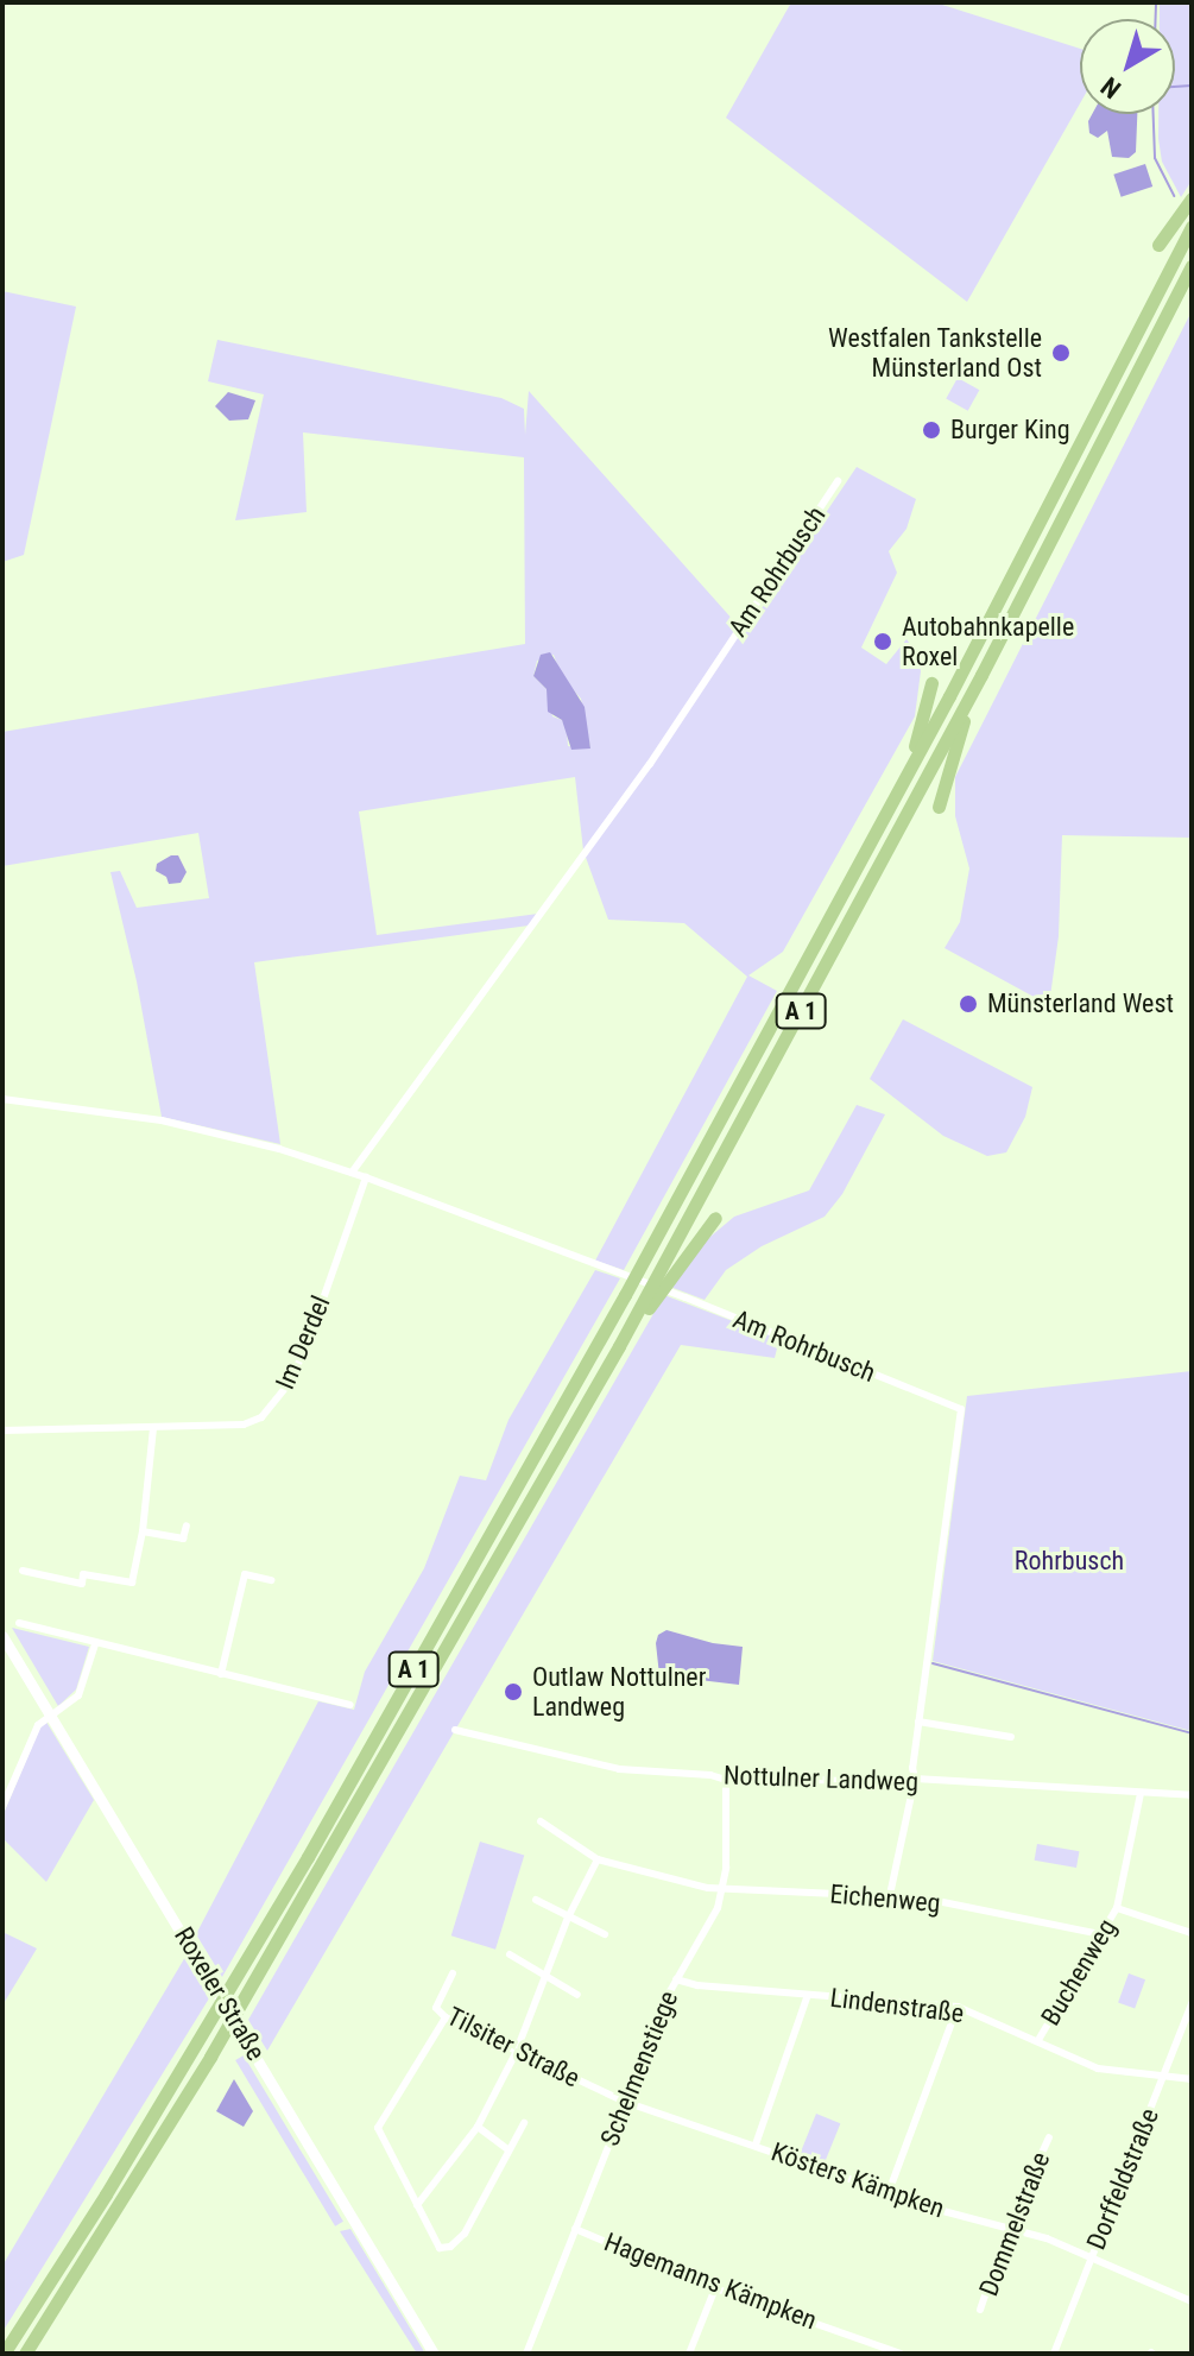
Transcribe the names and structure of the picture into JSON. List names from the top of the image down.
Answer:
{
  "streets": {
    "highway": ["A 1"],
    "main road": ["Roxeler Straße"],
    "street": [
      "Am Rohrbusch",
      "Im Derdel",
      "Nottulner Landweg",
      "Eichenweg",
      "Buchenweg",
      "Lindenstraße",
      "Tilsiter Straße",
      "Schelmenstiege",
      "Dorffeldstraße",
      "Kösters Kämpken",
      "Dommelstraße",
      "Hagemanns Kämpken"
    ]
  },
  "crossings": [
    ["Am Rohrbusch", "Im Derdel"],
    ["Am Rohrbusch", "Nottulner Landweg"],
    ["Am Rohrbusch", "Eichenweg"],
    ["Nottulner Landweg", "Buchenweg"],
    ["Nottulner Landweg", "Schelmenstiege"],
    ["Eichenweg", "Buchenweg"],
    ["Eichenweg", "Schelmenstiege"],
    ["Buchenweg", "Lindenstraße"],
    ["Lindenstraße", "Schelmenstiege"],
    ["Lindenstraße", "Dorffeldstraße"],
    ["Tilsiter Straße", "Schelmenstiege"],
    ["Tilsiter Straße", "Kösters Kämpken"],
    ["Schelmenstiege", "Kösters Kämpken"],
    ["Schelmenstiege", "Hagemanns Kämpken"],
    ["Dorffeldstraße", "Kösters Kämpken"],
    ["Kösters Kämpken", "Dommelstraße"]
  ],
  "parks": ["Rohrbusch"],
  "places": [
    "Westfalen Tankstelle Münsterland Ost",
    "Burger King",
    "Autobahnkapelle Roxel",
    "Münsterland West",
    "Outlaw Nottulner Landweg"
  ],
  "north": "bottom left"
}
